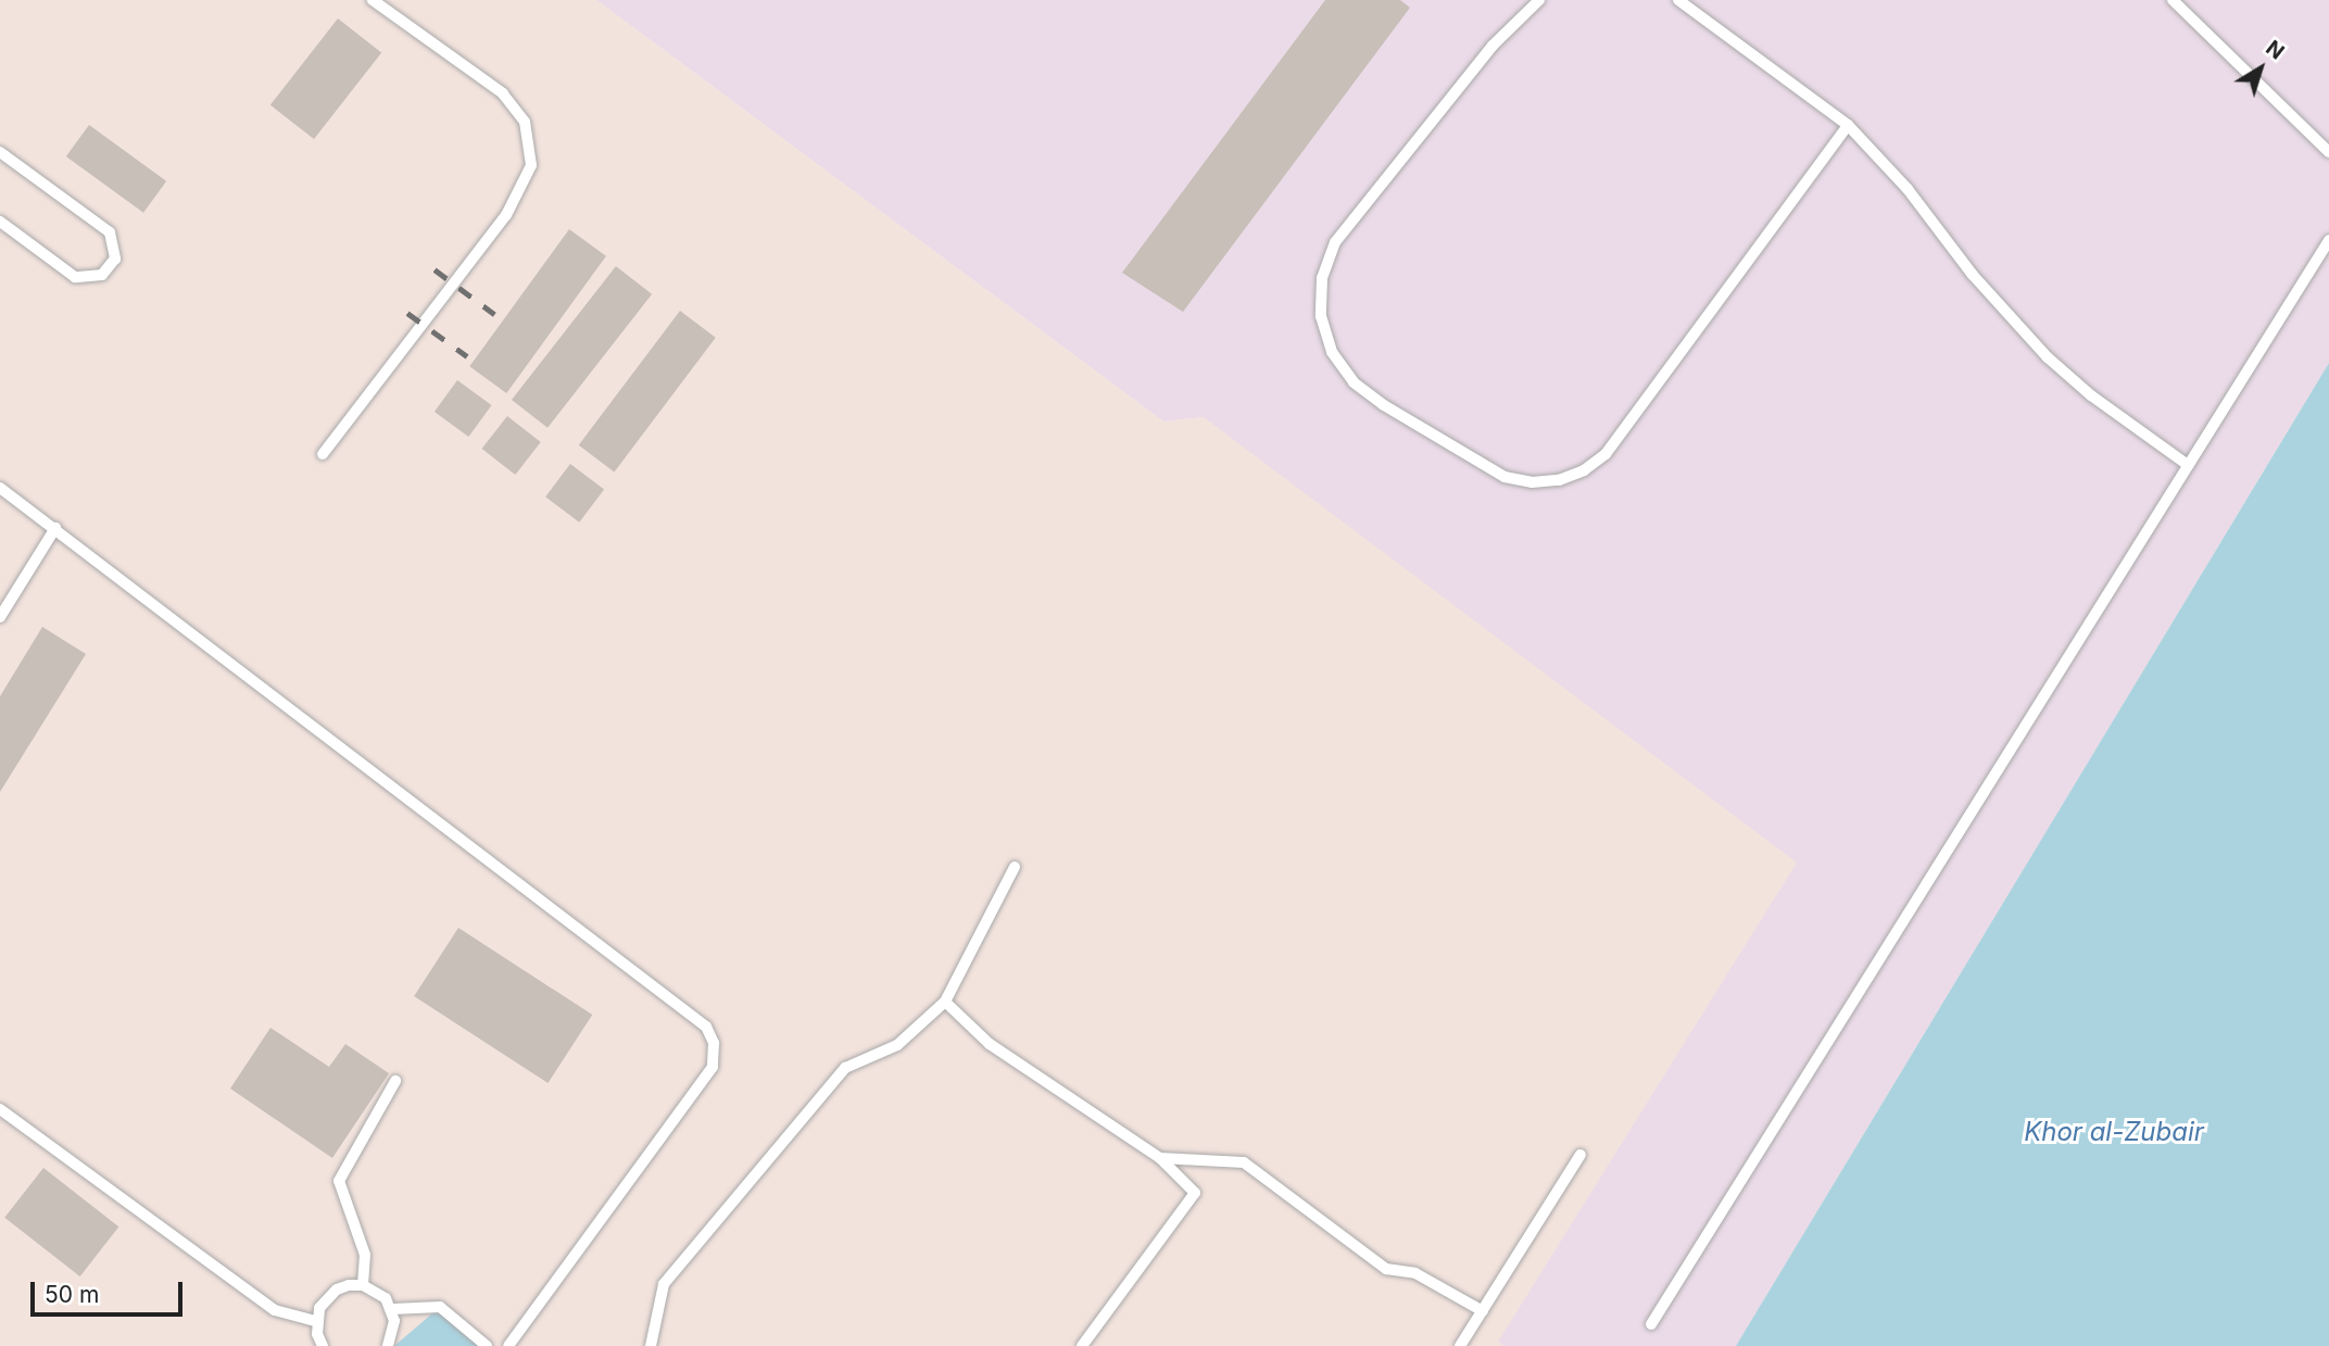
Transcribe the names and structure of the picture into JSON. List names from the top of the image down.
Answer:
{
  "water": ["Khor al-Zubair"],
  "scale_bar": "50 m",
  "north": "top right"
}
